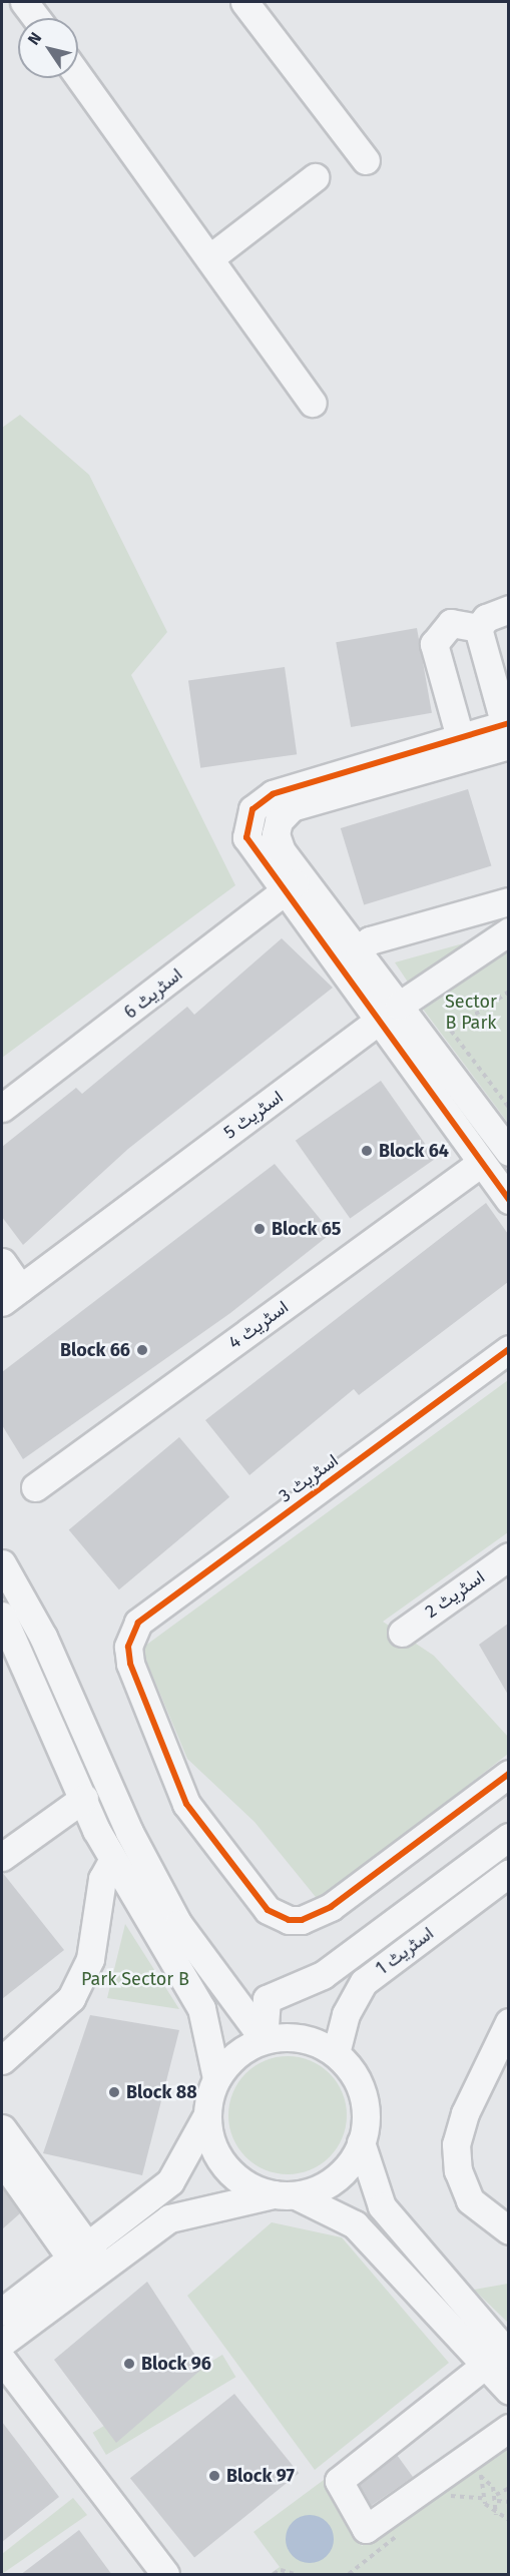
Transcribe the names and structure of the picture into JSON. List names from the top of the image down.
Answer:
{
  "streets": {
    "street": [
      "اسٹریٹ 6",
      "اسٹریٹ 5",
      "اسٹریٹ 4",
      "اسٹریٹ 3",
      "اسٹریٹ 2",
      "اسٹریٹ 1"
    ]
  },
  "parks": ["Sector B Park", "Park Sector B"],
  "places": [
    "Block 64",
    "Block 65",
    "Block 66",
    "Block 88",
    "Block 96",
    "Block 97"
  ],
  "north": "top left"
}
